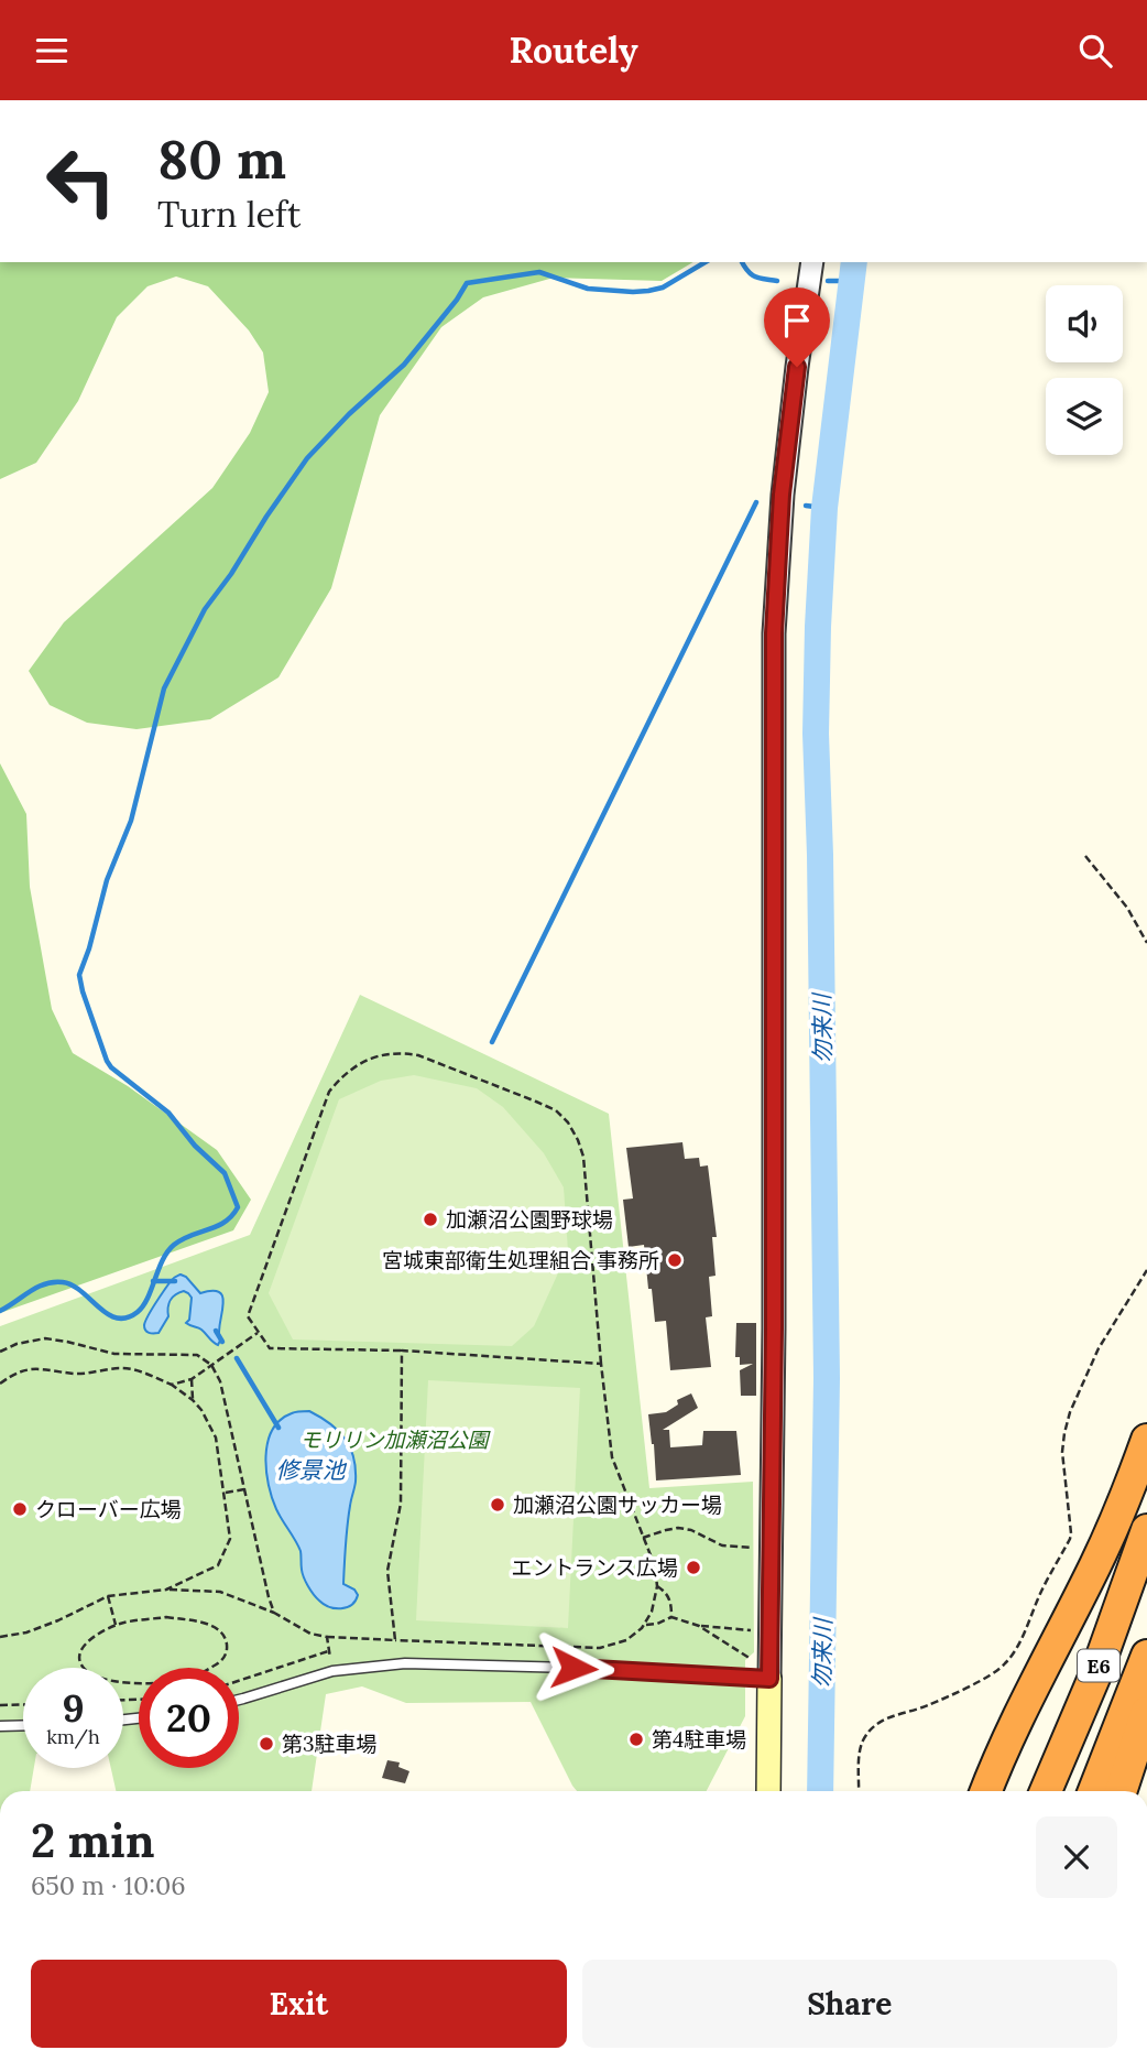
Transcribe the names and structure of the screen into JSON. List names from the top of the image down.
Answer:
{
  "streets": {
    "highway": ["E6"]
  },
  "water": ["勿来川", "修景池"],
  "parks": ["モリリン加瀬沼公園"],
  "places": [
    "加瀬沼公園野球場",
    "宮城東部衛生処理組合 事務所",
    "加瀬沼公園サッカー場",
    "クローバー広場",
    "エントランス広場",
    "第4駐車場",
    "第3駐車場"
  ],
  "page": {
    "header": "Routely",
    "turn": ["80 m", "Turn left"],
    "speed": "9 km/h",
    "limit": "20",
    "heading": ["2 min", "650 m · 10:06"],
    "buttons": ["Exit", "Share"]
  }
}
